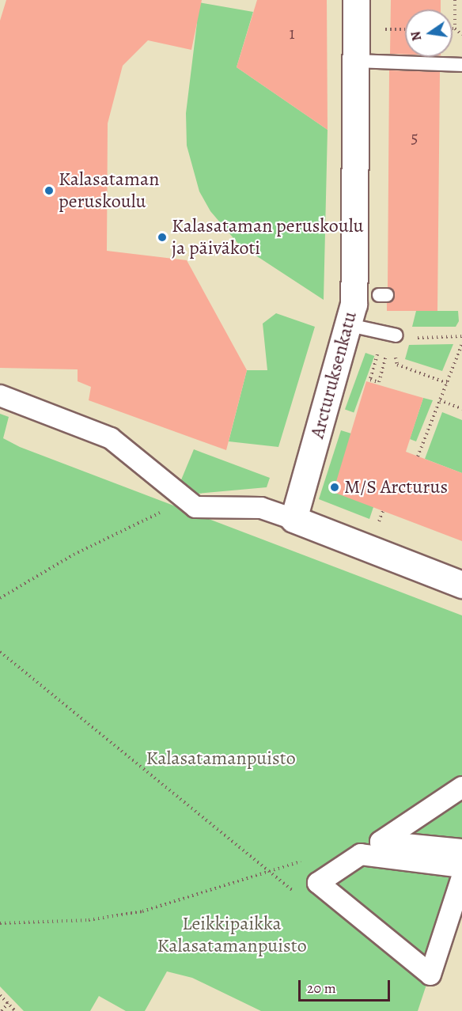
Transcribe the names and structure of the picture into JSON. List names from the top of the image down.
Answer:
{
  "streets": {
    "street": ["Arcturuksenkatu"]
  },
  "parks": ["Kalasatamanpuisto", "Leikkipaikka Kalasatamanpuisto"],
  "places": ["Kalasataman peruskoulu", "Kalasataman peruskoulu ja päiväkoti", "M/S Arcturus"],
  "house_numbers": ["1", "5"],
  "scale_bar": "20 m",
  "north": "left"
}
